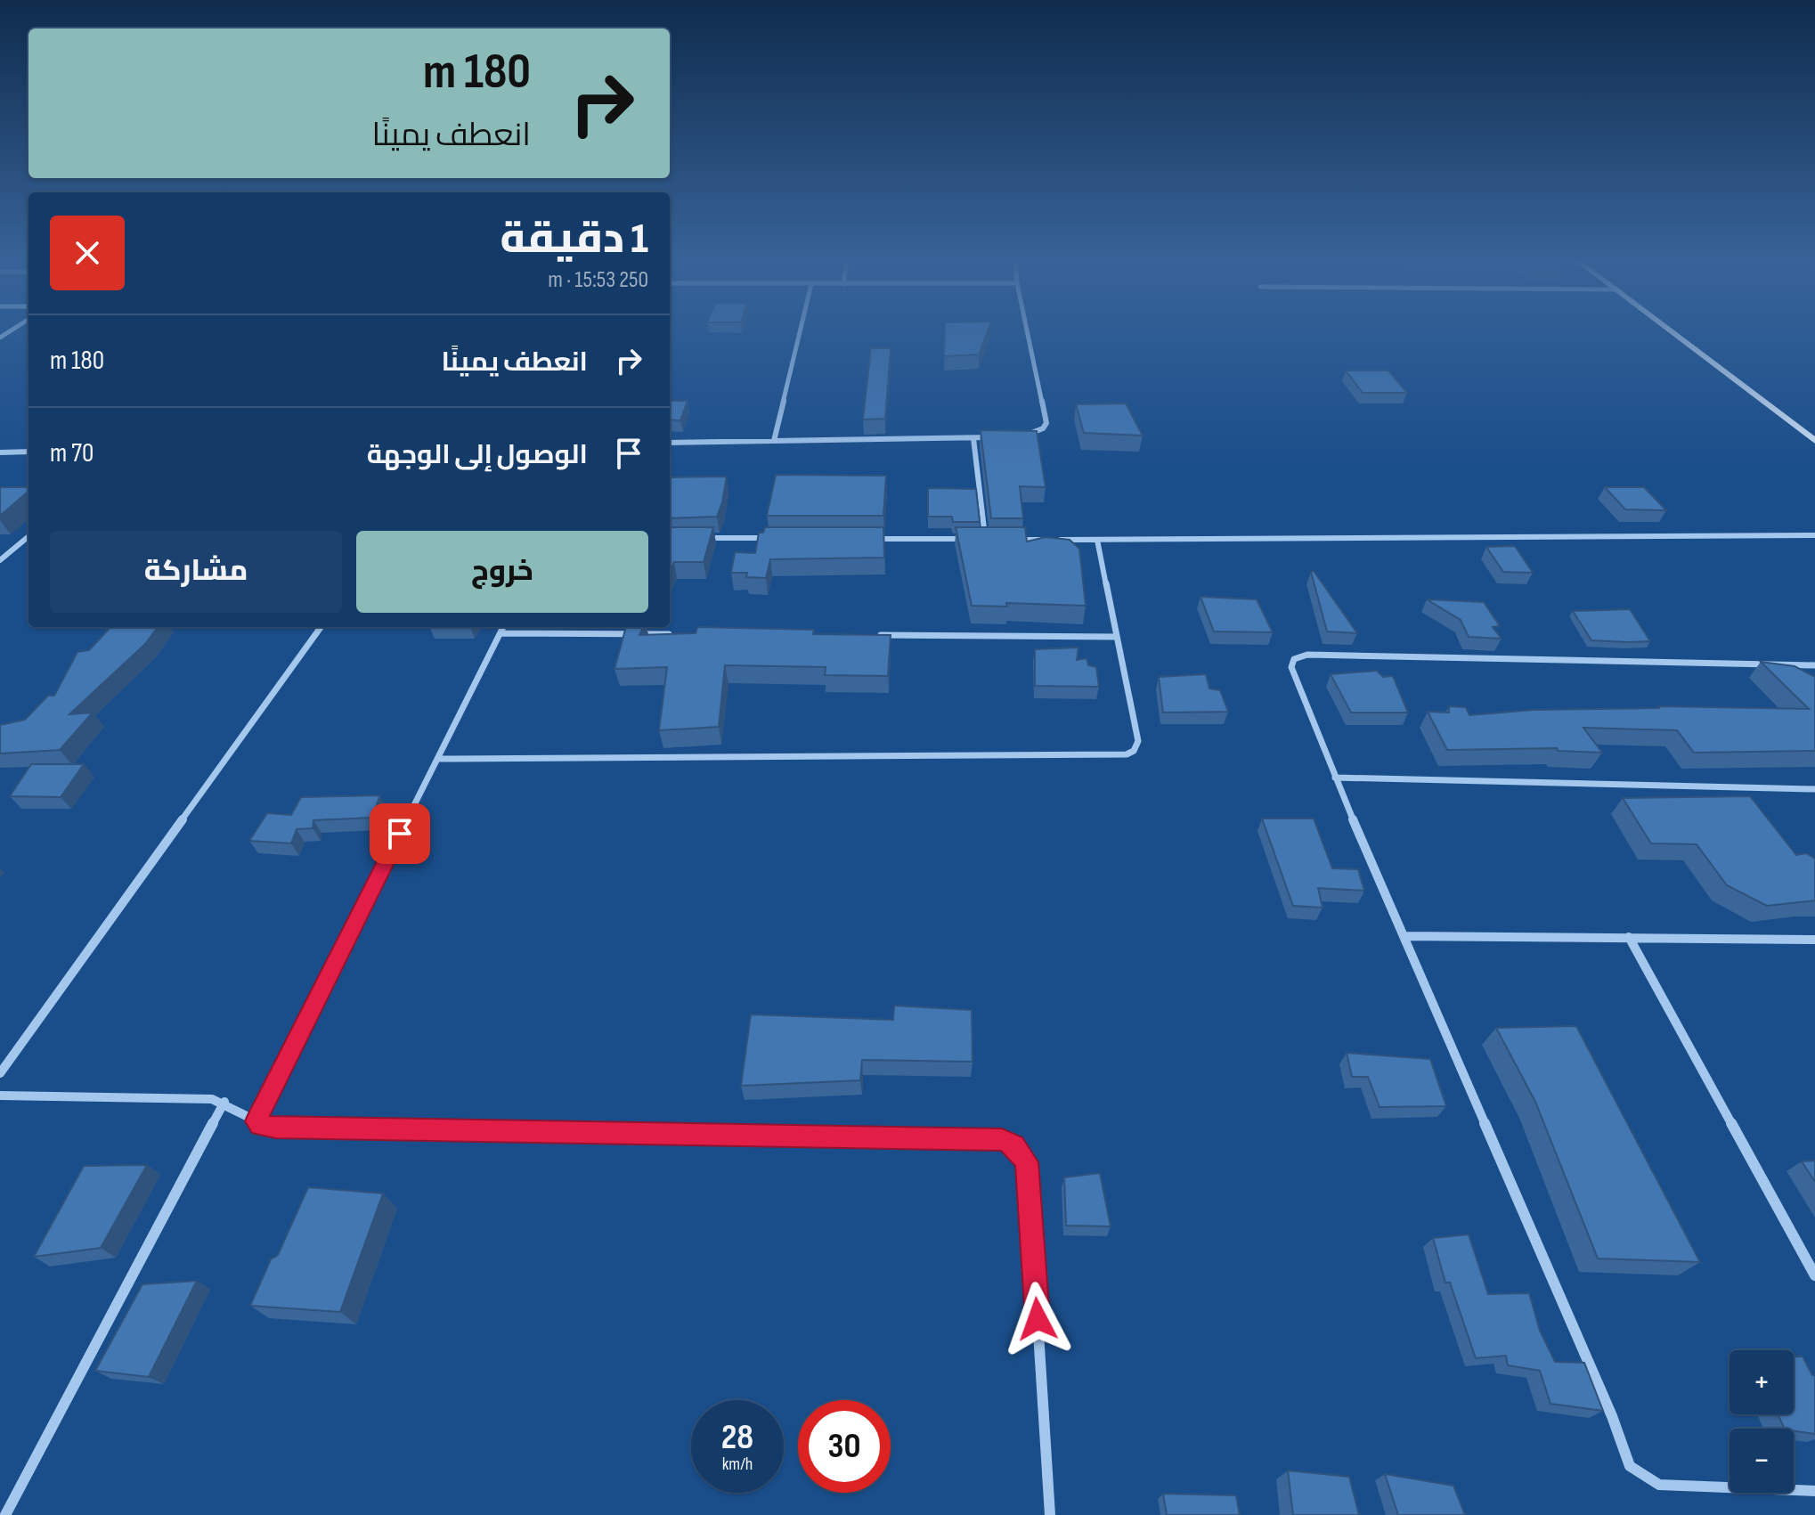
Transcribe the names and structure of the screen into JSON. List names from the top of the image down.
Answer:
{
  "page": {
    "turn": ["180 m", "انعطف يمينًا"],
    "heading": ["1 دقيقة", "250 m · 15:53"],
    "list": [
      {
        "name": "انعطف يمينًا",
        "value": "180 m"
      },
      {
        "name": "الوصول إلى الوجهة",
        "value": "70 m"
      }
    ],
    "buttons": ["خروج", "مشاركة"],
    "map_buttons": ["+", "−"],
    "speed": "28 km/h",
    "limit": "30"
  }
}
